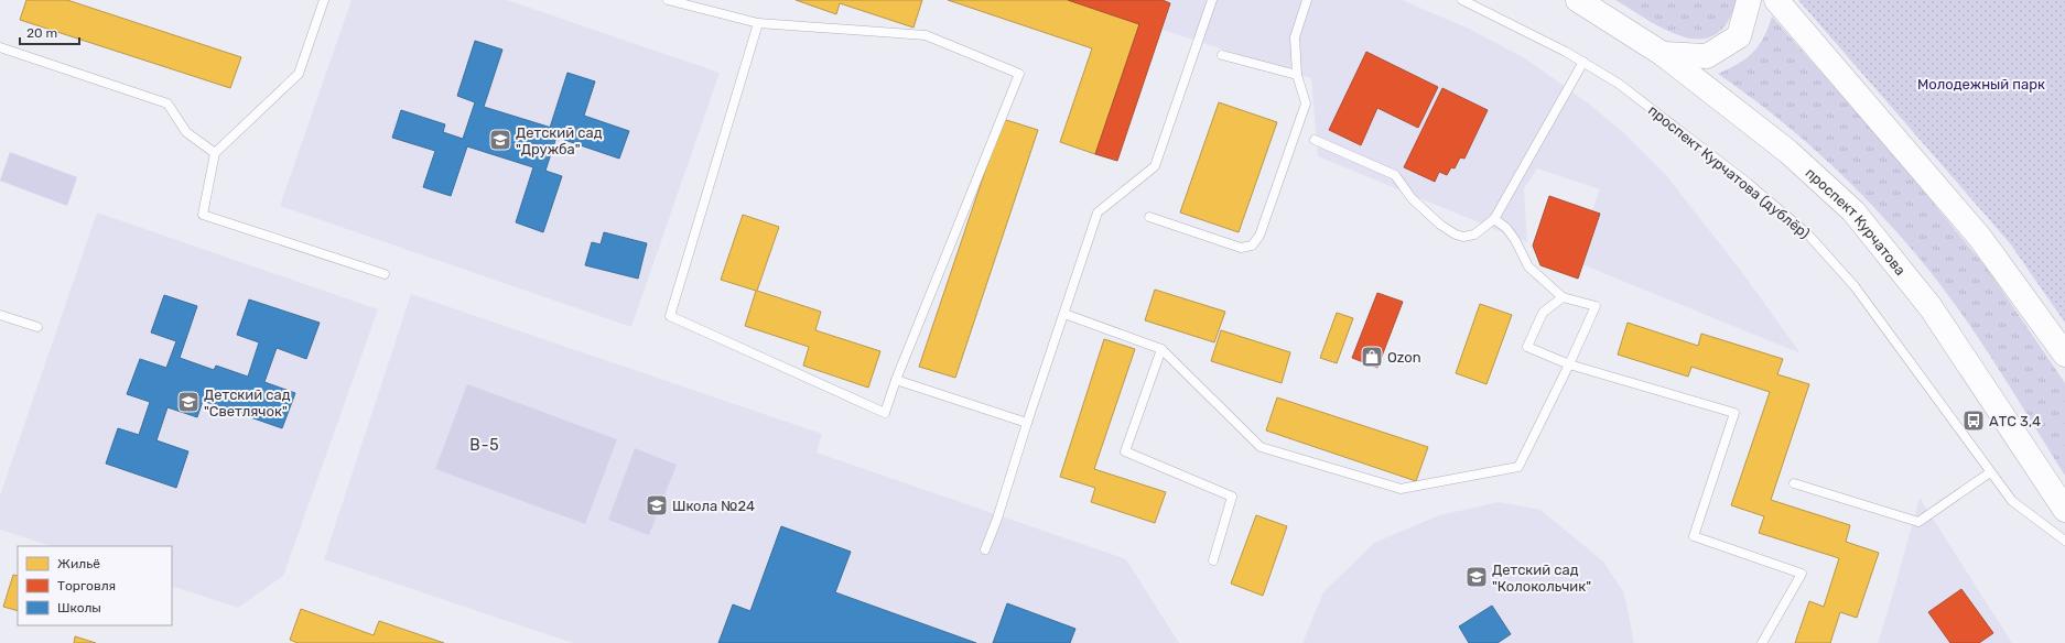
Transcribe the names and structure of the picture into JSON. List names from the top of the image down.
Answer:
{
  "streets": {
    "main road": ["проспект Курчатова"],
    "lane": ["проспект Курчатова (дублёр)"]
  },
  "districts": ["В-5"],
  "parks": ["Молодежный парк"],
  "places": {
    "school or university": [
      "Детский сад \"Дружба\"",
      "Детский сад \"Светлячок\"",
      "Школа №24",
      "Детский сад \"Колокольчик\""
    ],
    "shop": ["Ozon"],
    "bus stop": ["АТС 3,4"]
  },
  "legend": ["Жильё", "Торговля", "Школы"],
  "scale_bar": "20 m"
}
